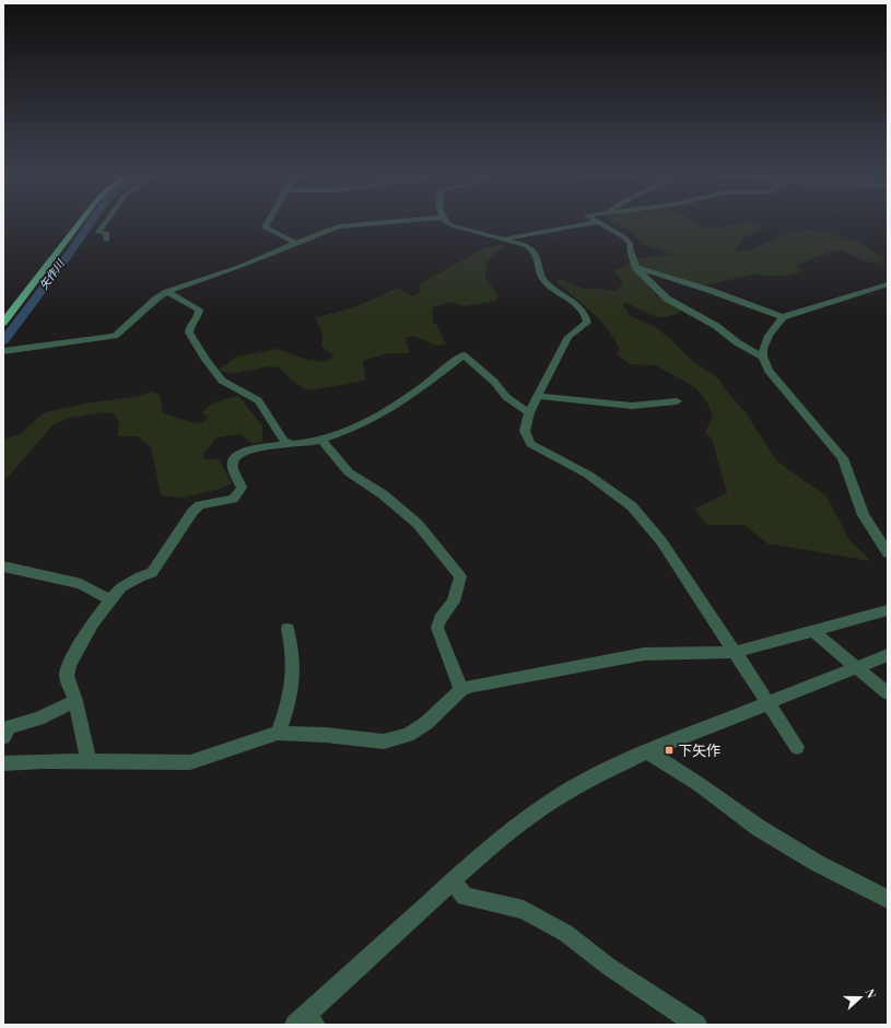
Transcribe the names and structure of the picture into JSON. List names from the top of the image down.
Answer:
{
  "water": ["矢作川"],
  "places": {
    "transit": ["下矢作"]
  },
  "north": "right"
}
